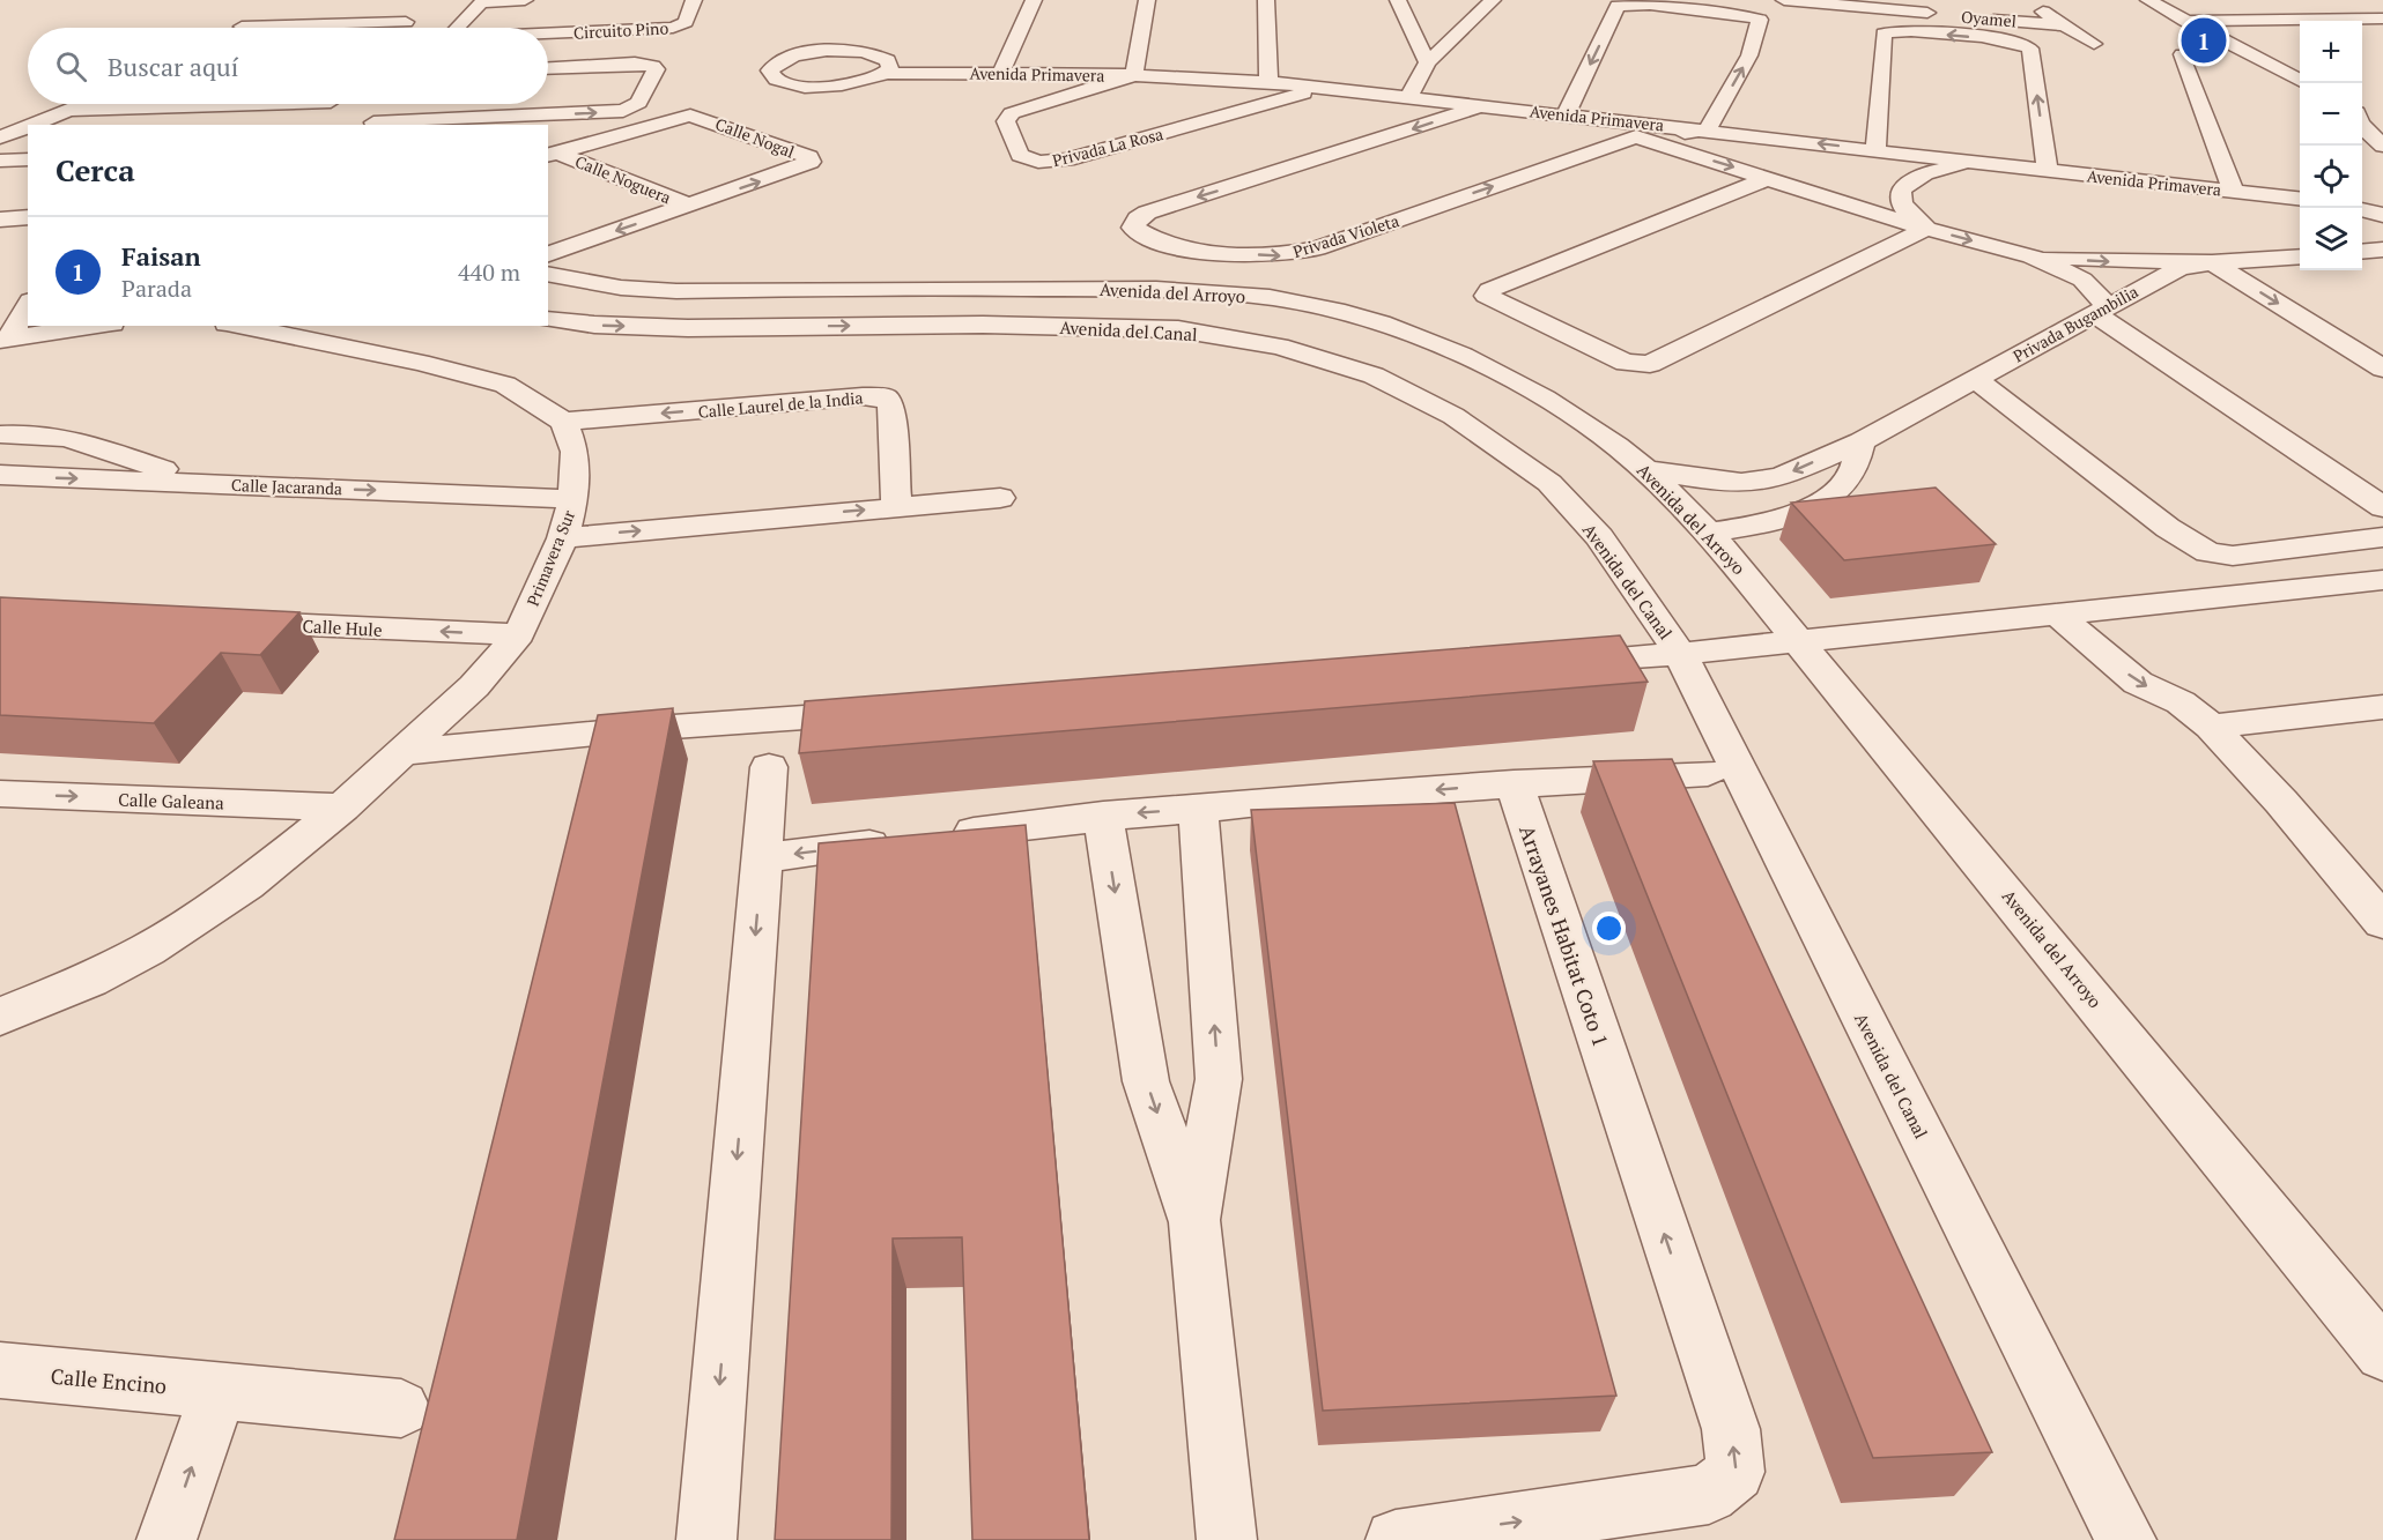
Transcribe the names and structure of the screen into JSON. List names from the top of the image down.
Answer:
{
  "streets": {
    "street": [
      "Oyamel",
      "Circuito Pino",
      "Avenida Primavera",
      "Calle Nogal",
      "Privada La Rosa",
      "Calle Noguera",
      "Privada Violeta",
      "Avenida del Arroyo",
      "Privada Bugambilia",
      "Avenida del Canal",
      "Calle Laurel de la India",
      "Calle Jacaranda",
      "Primavera Sur",
      "Calle Hule",
      "Calle Galeana",
      "Arrayanes Habitat Coto 1",
      "Calle Encino"
    ]
  },
  "crossings": [
    ["Avenida Primavera", "Privada La Rosa"],
    ["Avenida Primavera", "Privada Violeta"],
    ["Calle Nogal", "Calle Noguera"],
    ["Avenida del Arroyo", "Privada Bugambilia"],
    ["Calle Laurel de la India", "Primavera Sur"],
    ["Calle Jacaranda", "Primavera Sur"],
    ["Primavera Sur", "Calle Hule"],
    ["Primavera Sur", "Calle Galeana"]
  ],
  "one_way": ["Calle Galeana"],
  "page": {
    "pins": "1",
    "map_buttons": ["+", "−"],
    "search": "Buscar aquí",
    "heading": "Cerca",
    "list": [
      {
        "mark": "1",
        "name": "Faisan",
        "note": "Parada",
        "value": "440 m"
      }
    ]
  }
}
